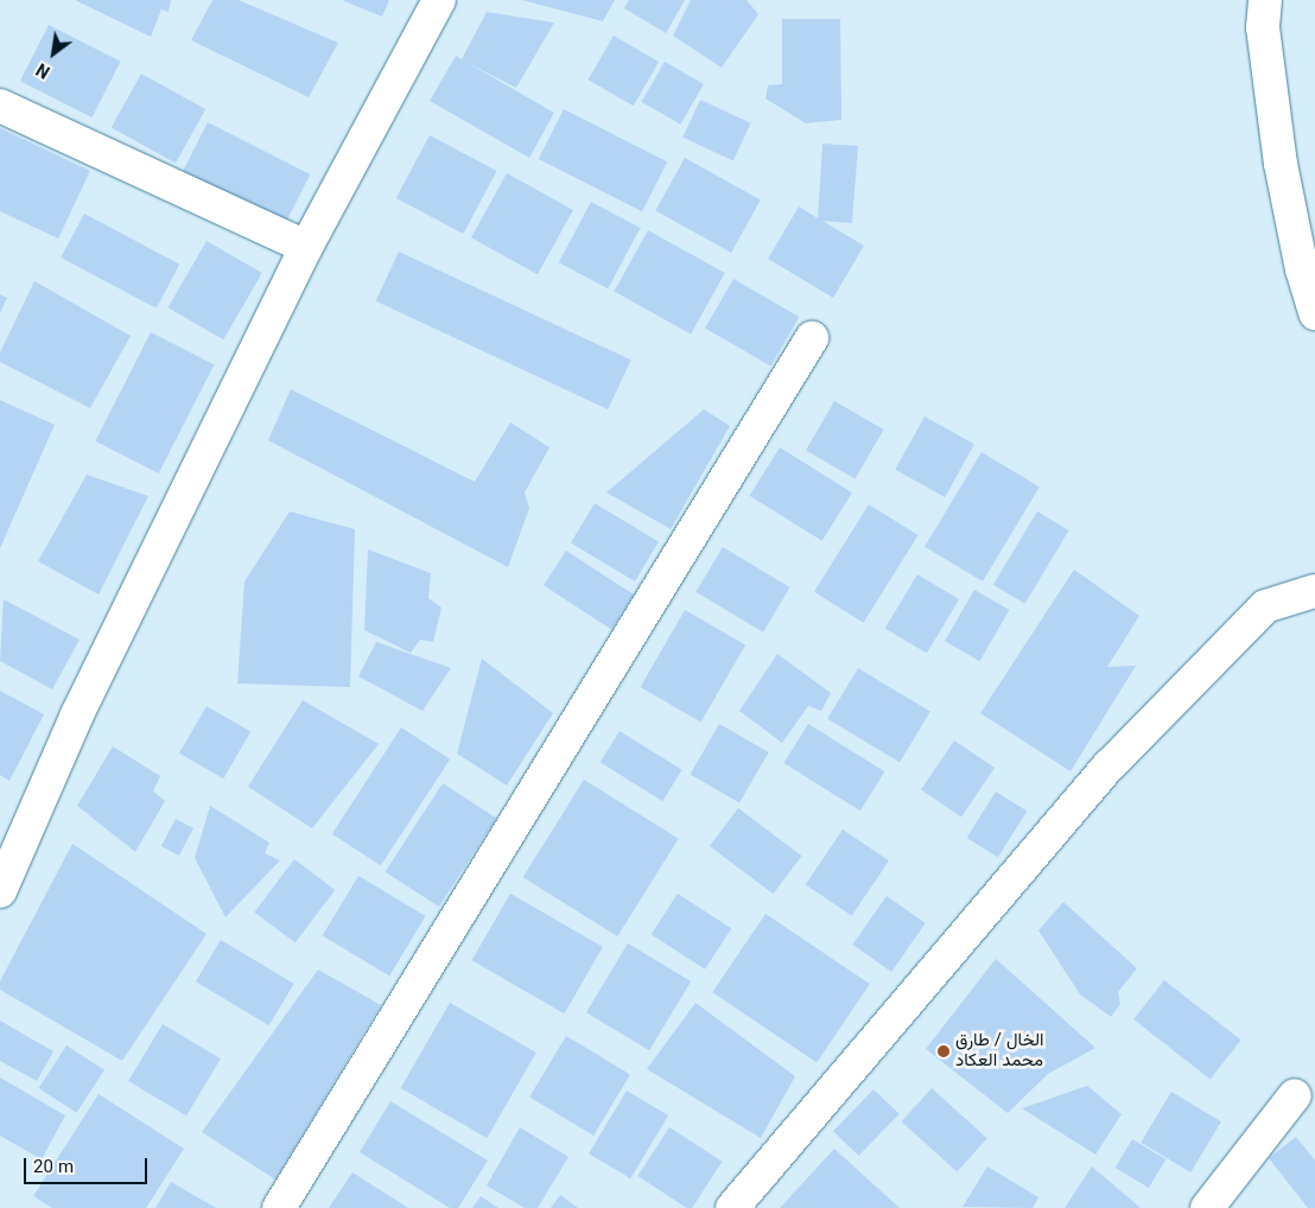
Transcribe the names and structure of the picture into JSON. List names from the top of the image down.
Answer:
{
  "places": ["الخال / طارق محمد العكاد"],
  "scale_bar": "20 m",
  "north": "bottom left"
}
